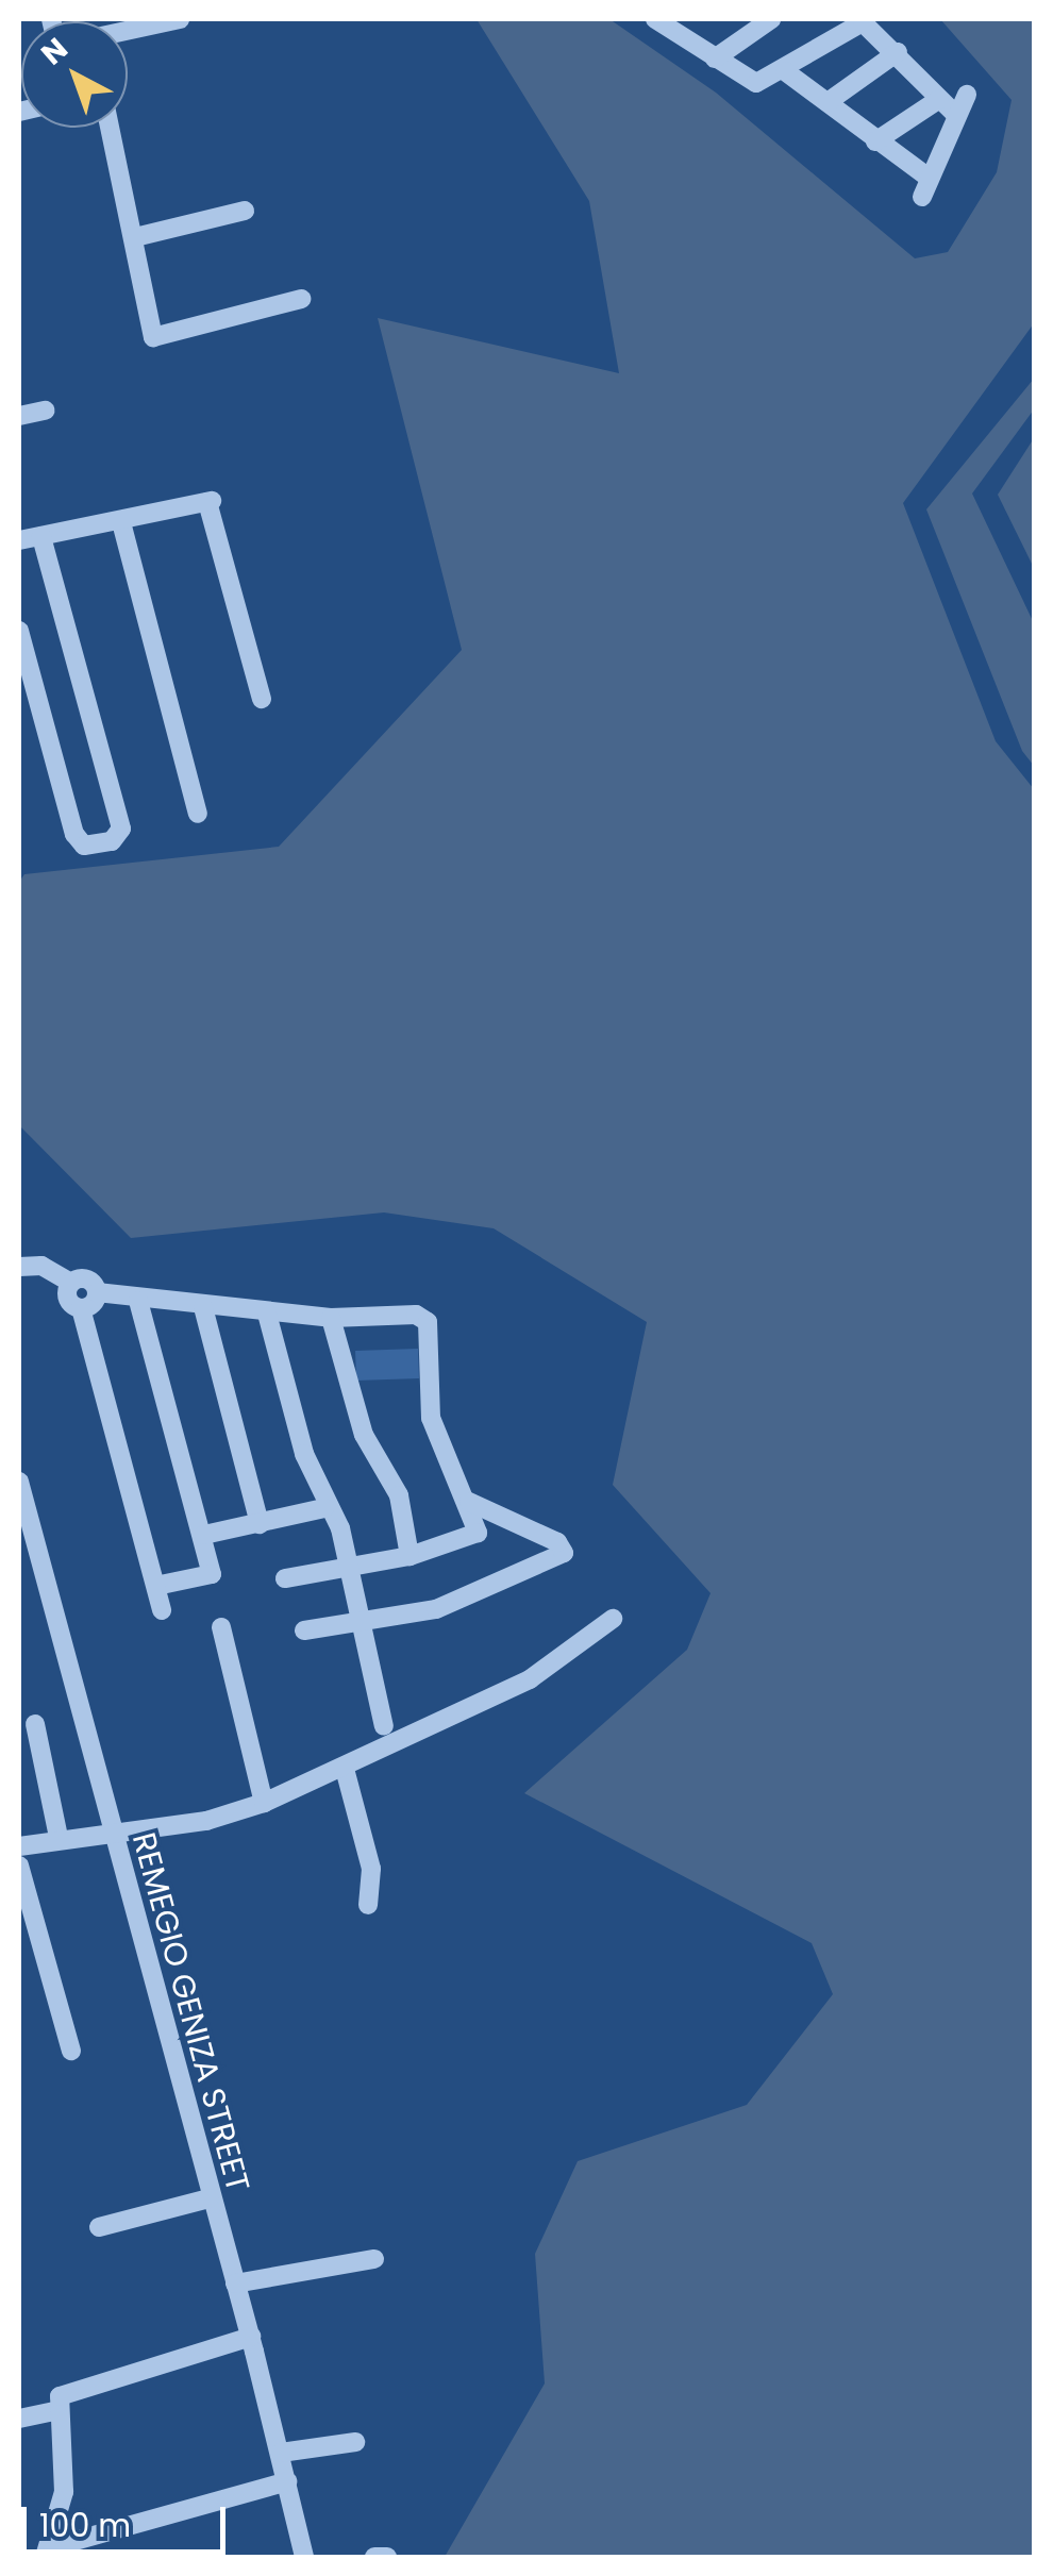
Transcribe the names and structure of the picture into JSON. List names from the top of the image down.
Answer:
{
  "streets": {
    "street": ["REMEGIO GENIZA STREET"]
  },
  "scale_bar": "100 m",
  "north": "top left"
}
